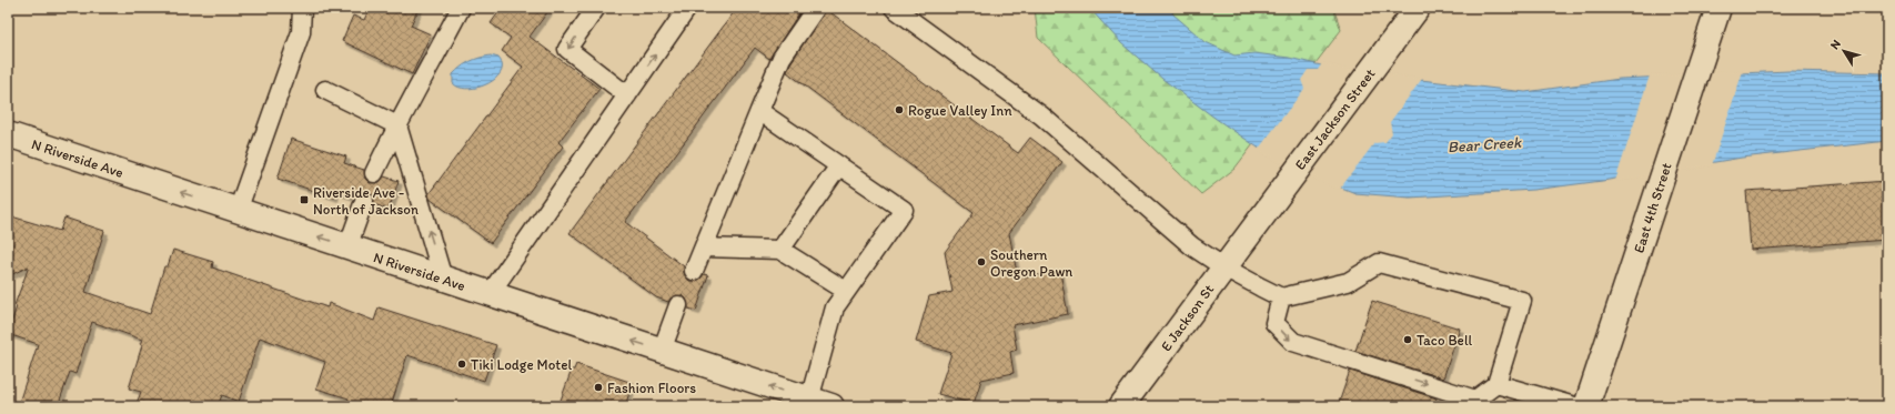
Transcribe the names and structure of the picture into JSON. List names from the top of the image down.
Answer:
{
  "streets": {
    "main road": [
      "East Jackson Street",
      "N Riverside Ave",
      "East 4th Street",
      "E Jackson St"
    ]
  },
  "crossings": [
    ["East Jackson Street", "E Jackson St"]
  ],
  "one_way": ["N Riverside Ave"],
  "water": ["Bear Creek"],
  "places": {
    "other": [
      "Rogue Valley Inn",
      "Southern Oregon Pawn",
      "Taco Bell",
      "Tiki Lodge Motel",
      "Fashion Floors"
    ],
    "transit": ["Riverside Ave - North of Jackson"]
  },
  "north": "top left"
}
